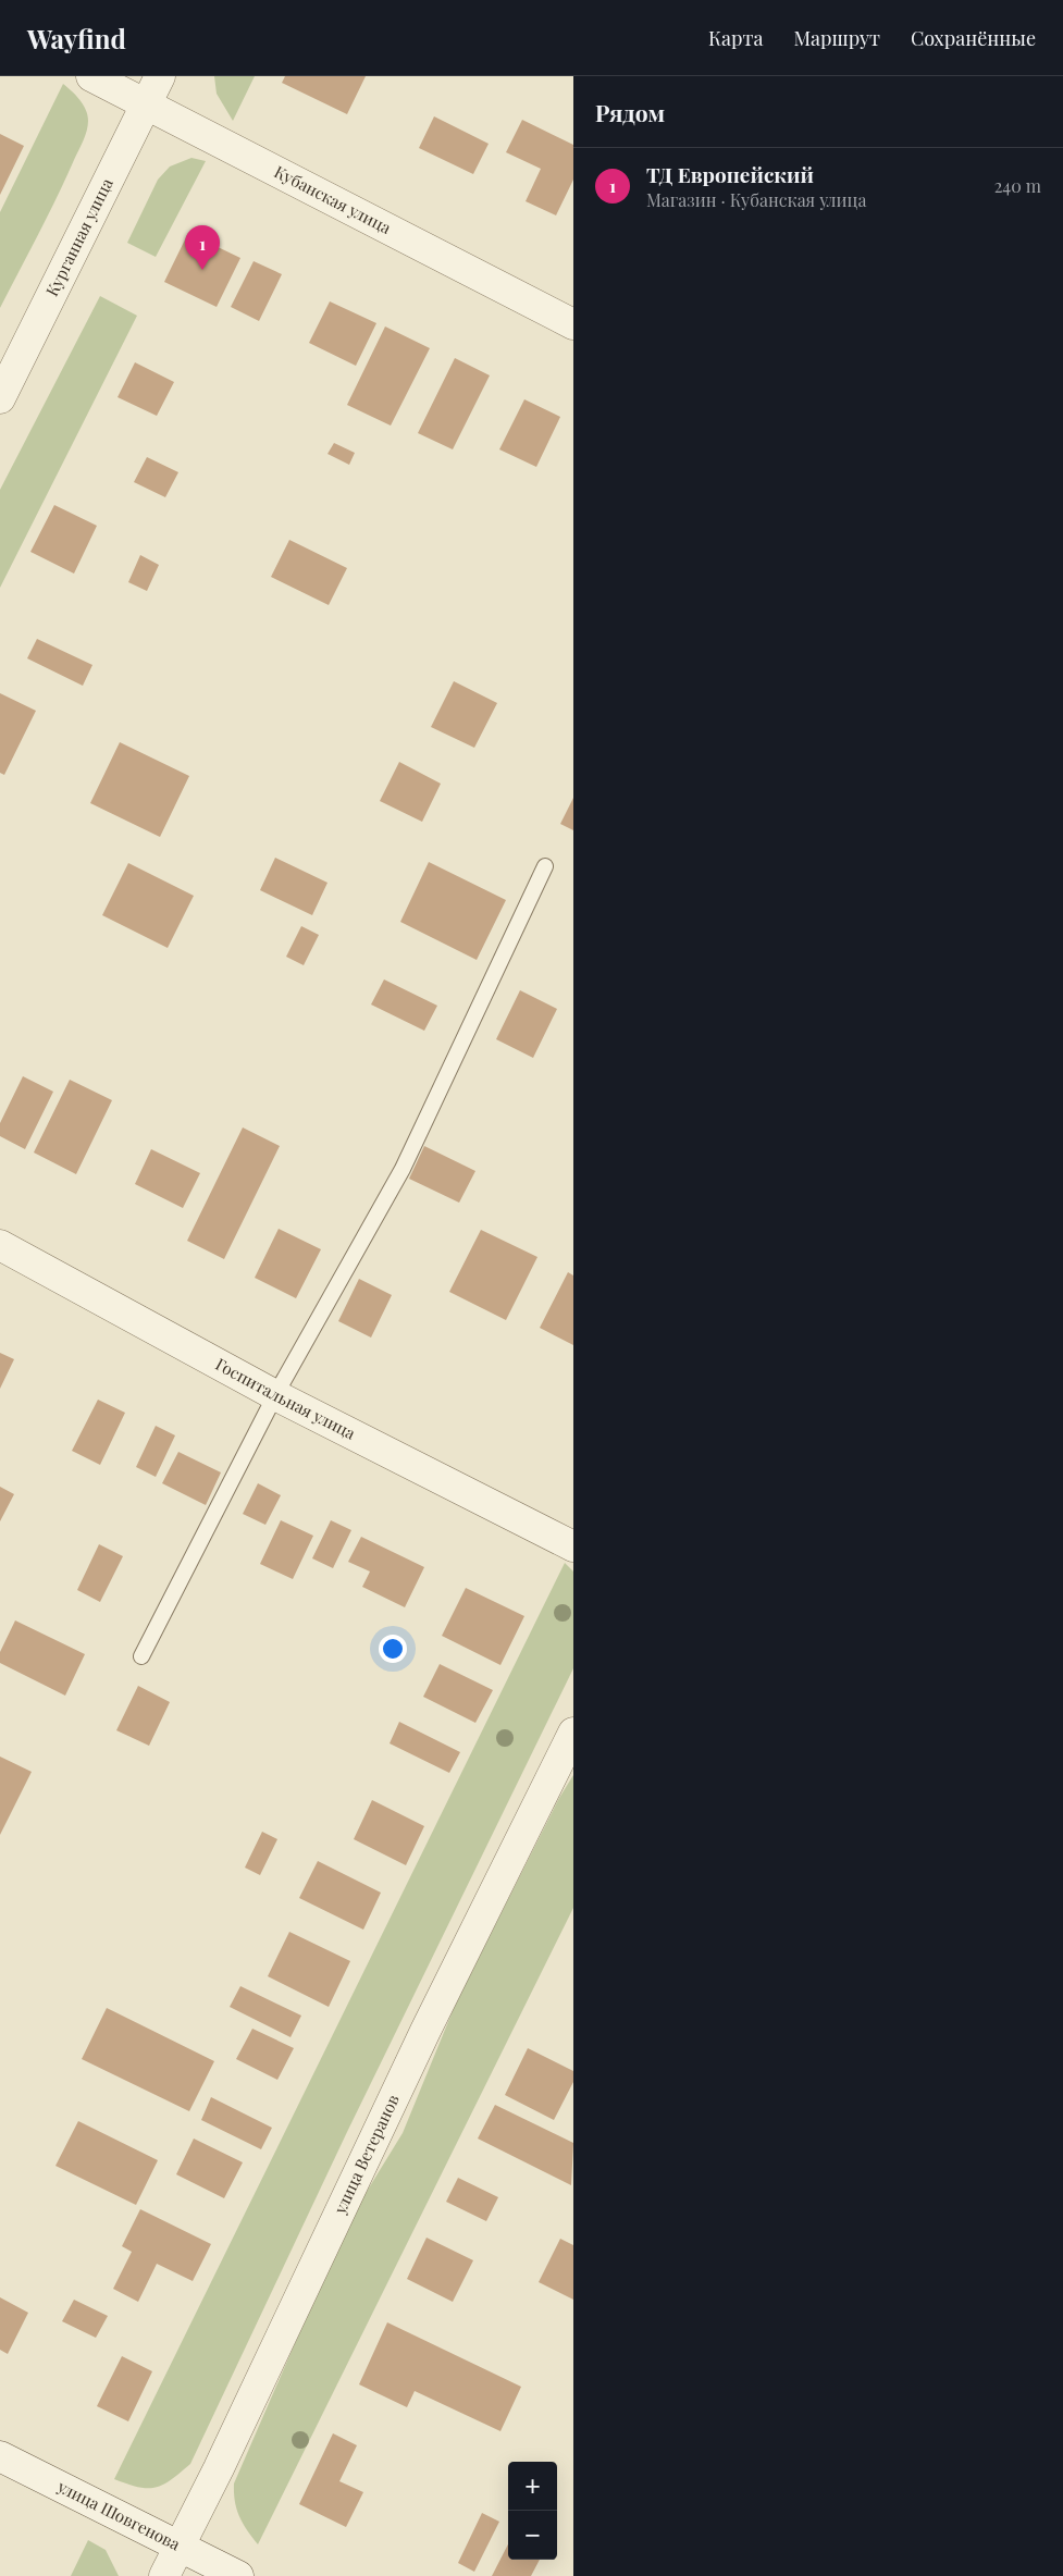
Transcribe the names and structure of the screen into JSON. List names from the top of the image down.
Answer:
{
  "streets": {
    "street": [
      "Кубанская улица",
      "Курганная улица",
      "Госпитальная улица",
      "улица Ветеранов",
      "улица Шовгенова"
    ]
  },
  "crossings": [
    ["Кубанская улица", "Курганная улица"],
    ["улица Ветеранов", "улица Шовгенова"]
  ],
  "page": {
    "header": "Wayfind",
    "nav": ["Карта", "Маршрут", "Сохранённые"],
    "heading": "Рядом",
    "list": [
      {
        "mark": "1",
        "name": "ТД Европейский",
        "note": "Магазин · Кубанская улица",
        "value": "240 m"
      }
    ],
    "pins": "1",
    "map_buttons": ["+", "−"]
  }
}
